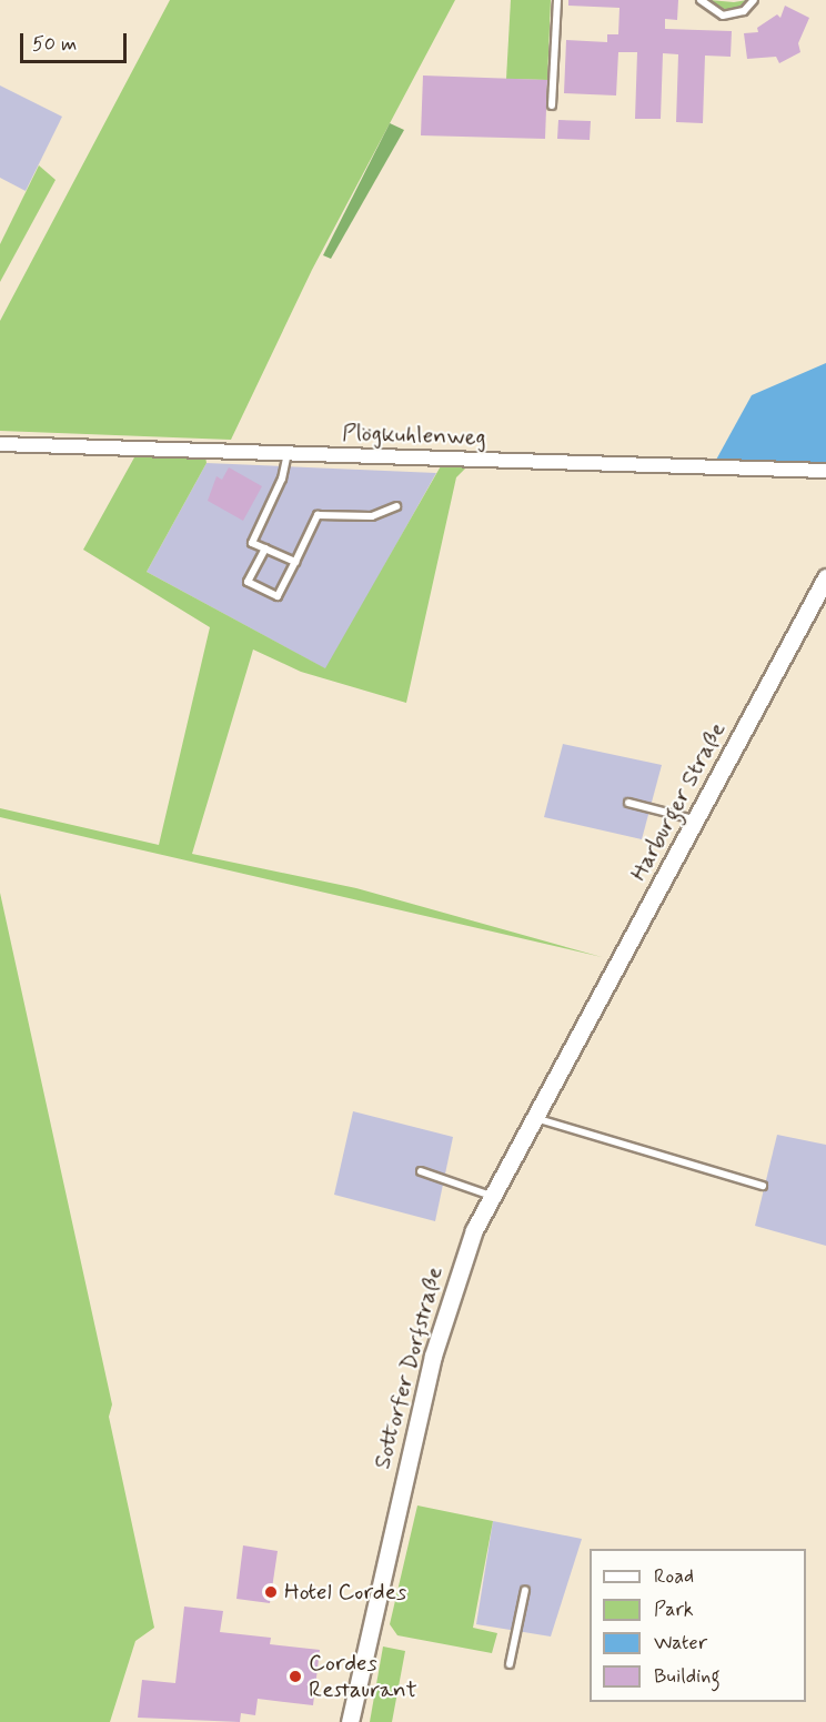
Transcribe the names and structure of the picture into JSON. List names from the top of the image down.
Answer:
{
  "streets": {
    "street": ["Plögkuhlenweg", "Harburger Straße", "Sottorfer Dorfstraße"]
  },
  "crossings": [
    ["Harburger Straße", "Sottorfer Dorfstraße"]
  ],
  "places": ["Hotel Cordes", "Cordes Restaurant"],
  "legend": [
    "Road",
    "Park",
    "Water",
    "Building"
  ],
  "scale_bar": "50 m"
}
